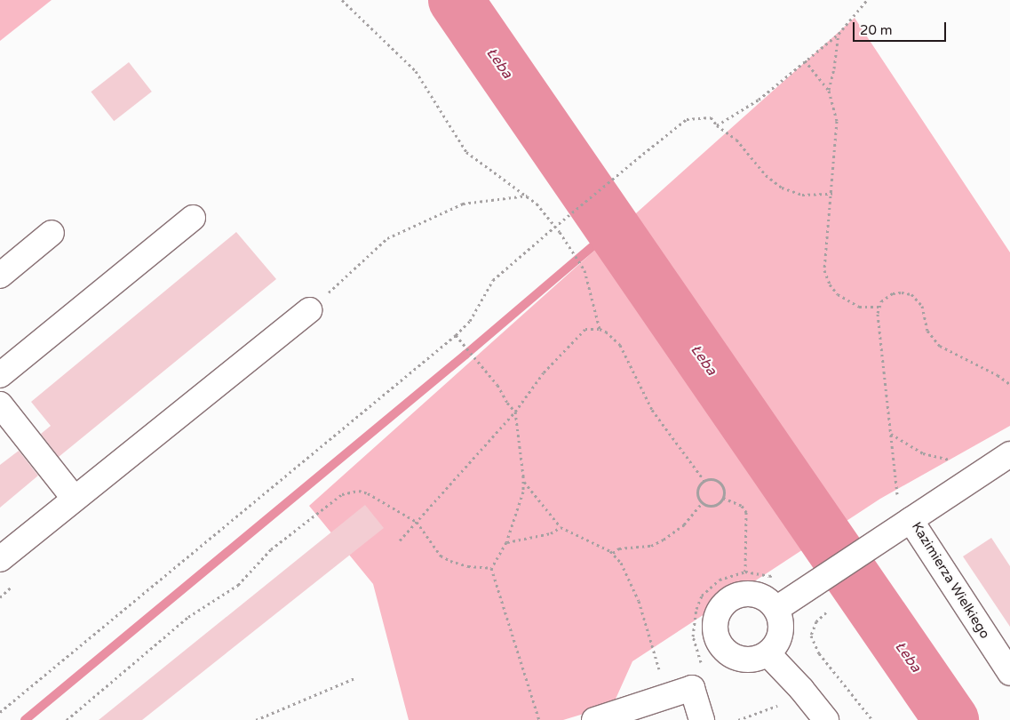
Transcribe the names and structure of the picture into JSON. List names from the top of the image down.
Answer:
{
  "streets": {
    "street": ["Kazimierza Wielkiego"]
  },
  "water": ["Łeba"],
  "scale_bar": "20 m"
}
